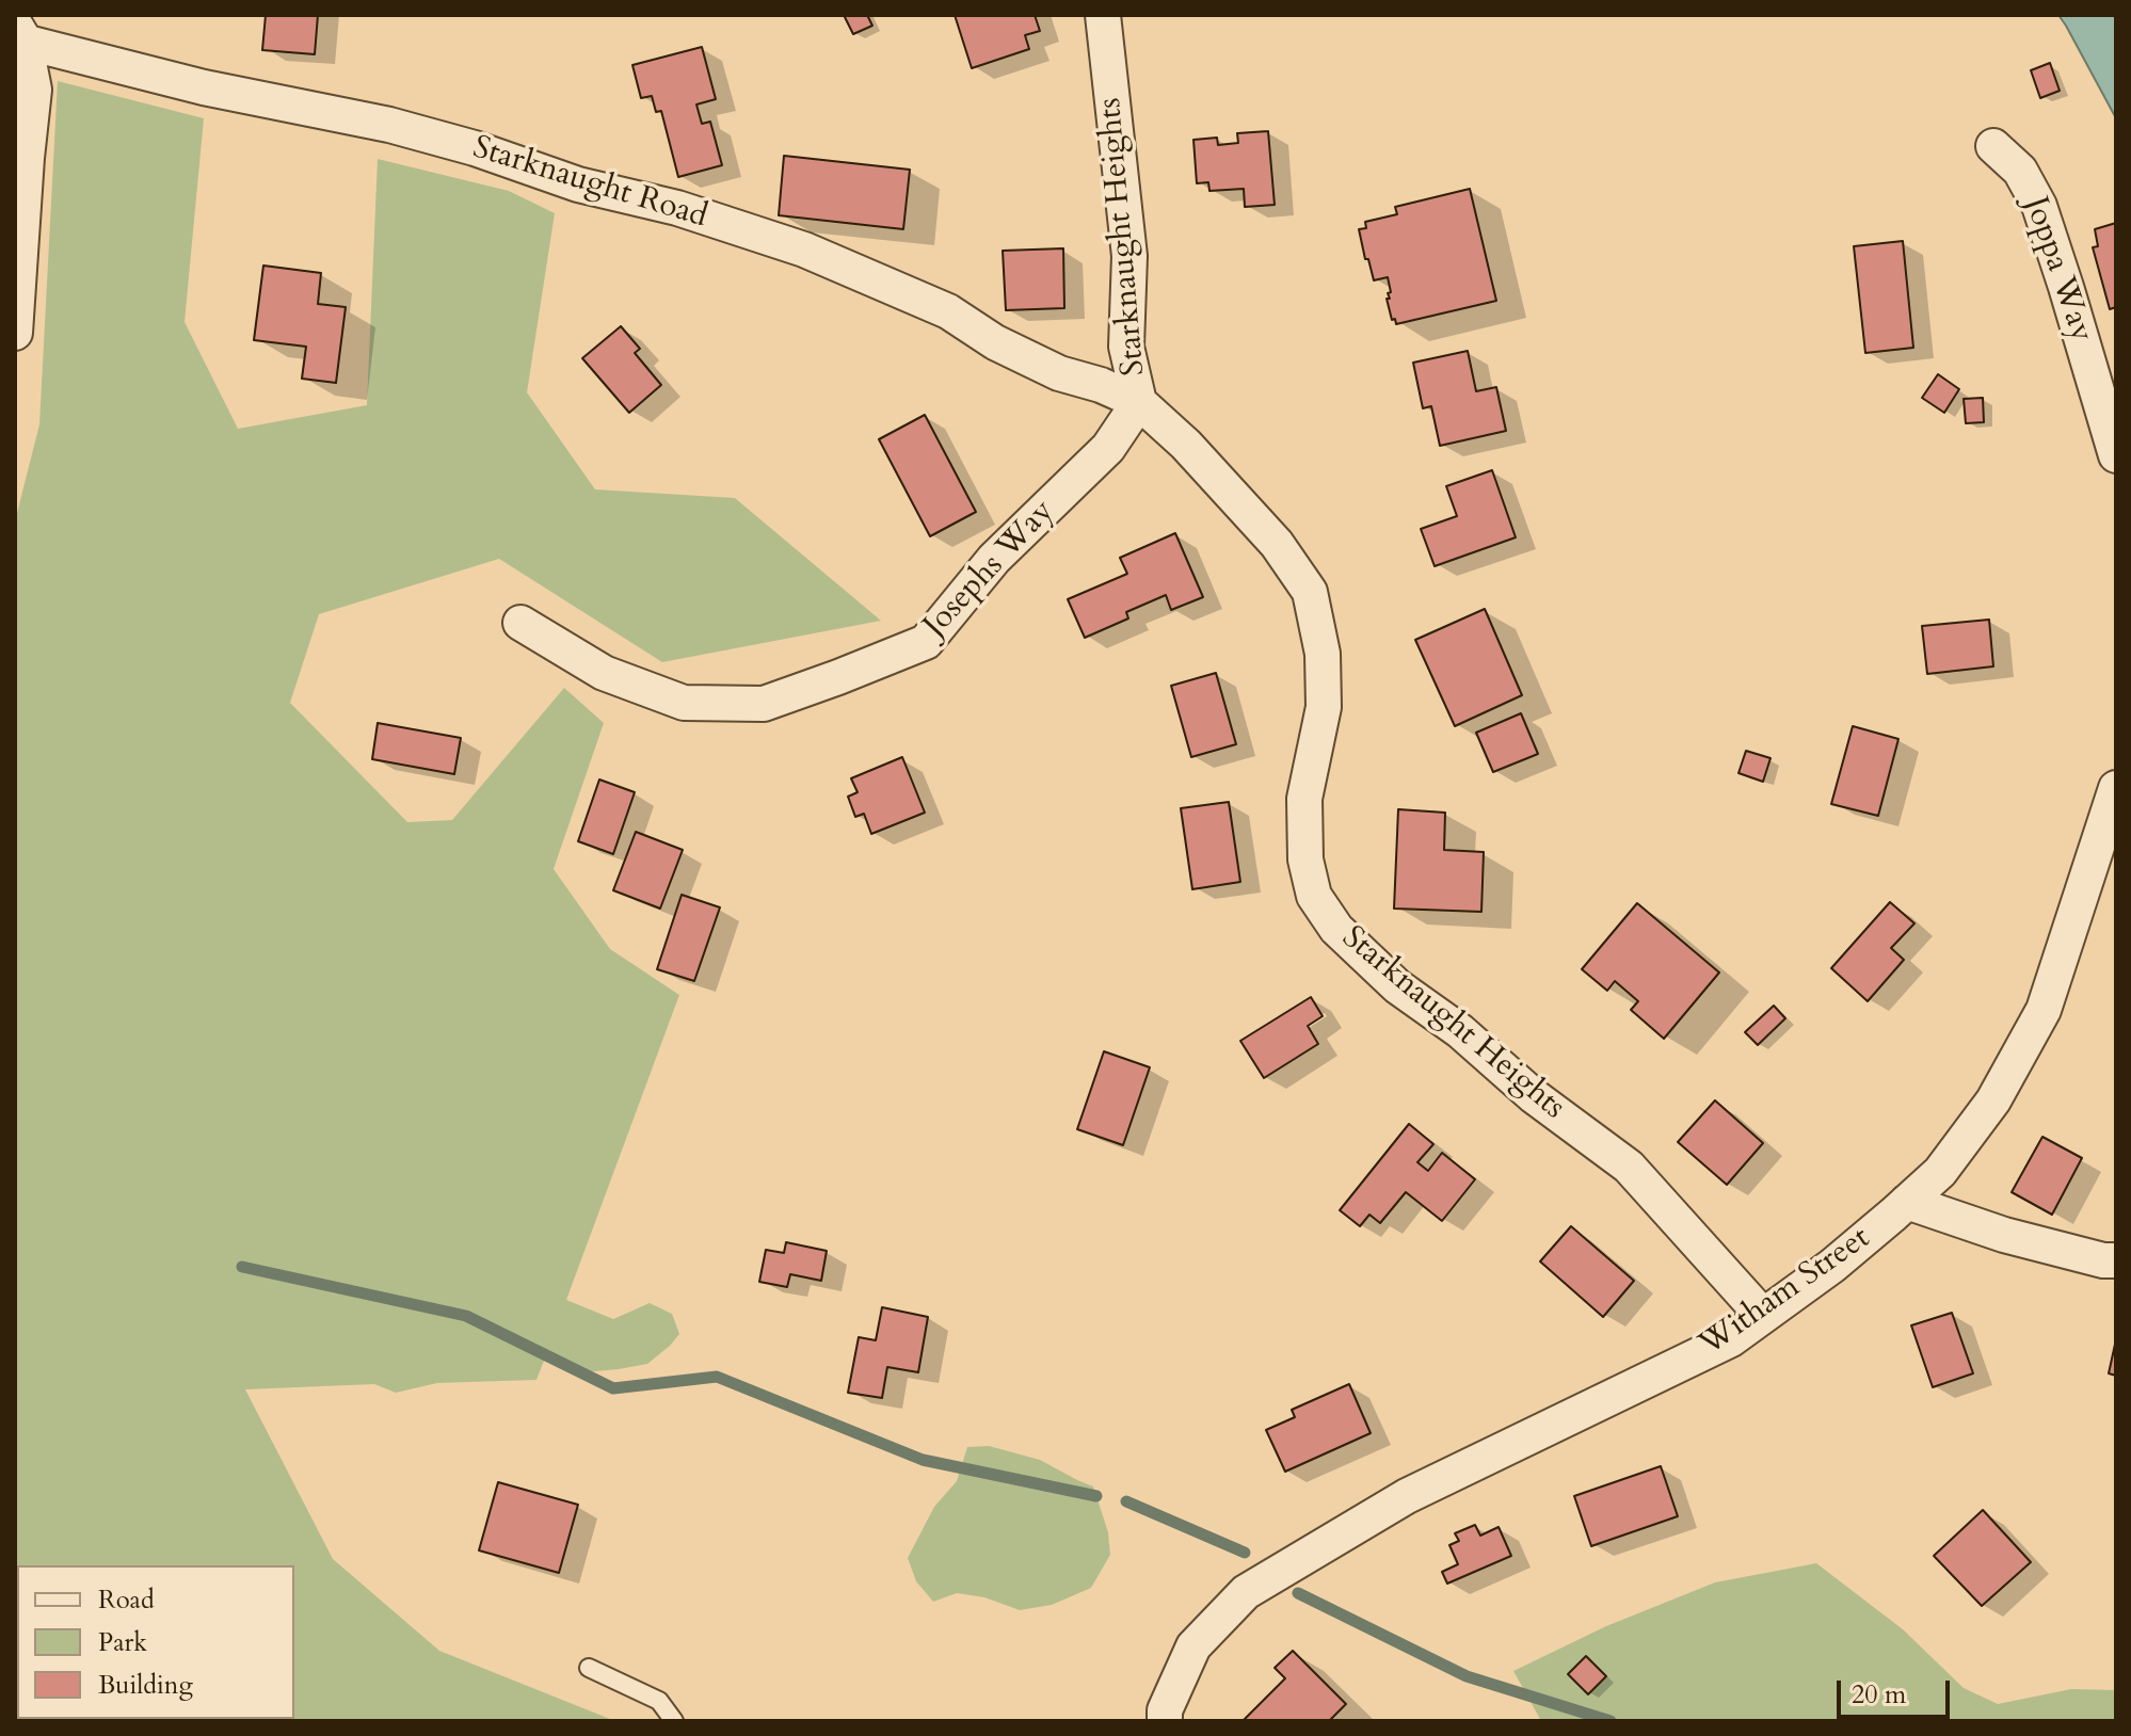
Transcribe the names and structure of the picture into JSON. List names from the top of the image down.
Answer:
{
  "streets": {
    "street": [
      "Starknaught Road",
      "Starknaught Heights",
      "Joppa Way",
      "Josephs Way",
      "Witham Street"
    ]
  },
  "crossings": [
    ["Starknaught Road", "Starknaught Heights"],
    ["Starknaught Road", "Josephs Way"],
    ["Starknaught Heights", "Josephs Way"],
    ["Starknaught Heights", "Witham Street"]
  ],
  "legend": ["Road", "Park", "Building"],
  "scale_bar": "20 m"
}
